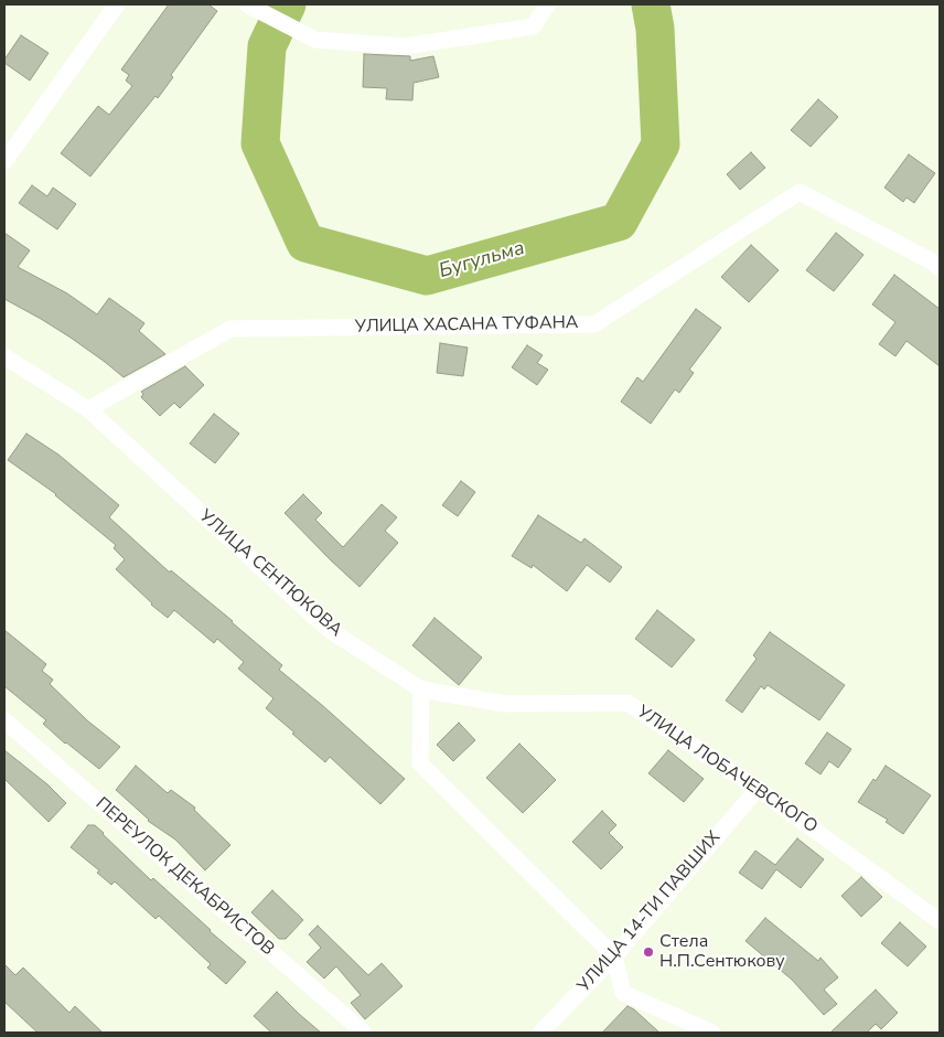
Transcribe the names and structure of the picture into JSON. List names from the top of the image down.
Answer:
{
  "streets": {
    "street": [
      "УЛИЦА ХАСАНА ТУФАНА",
      "УЛИЦА СЕНТЮКОВА",
      "УЛИЦА ЛОБАЧЕВСКОГО",
      "ПЕРЕУЛОК ДЕКАБРИСТОВ",
      "УЛИЦА 14-ТИ ПАВШИХ"
    ]
  },
  "crossings": [
    ["УЛИЦА ХАСАНА ТУФАНА", "УЛИЦА СЕНТЮКОВА"],
    ["УЛИЦА СЕНТЮКОВА", "УЛИЦА ЛОБАЧЕВСКОГО"],
    ["УЛИЦА ЛОБАЧЕВСКОГО", "УЛИЦА 14-ТИ ПАВШИХ"]
  ],
  "water": ["Бугульма"],
  "places": ["Стела Н.П.Сентюкову"]
}
